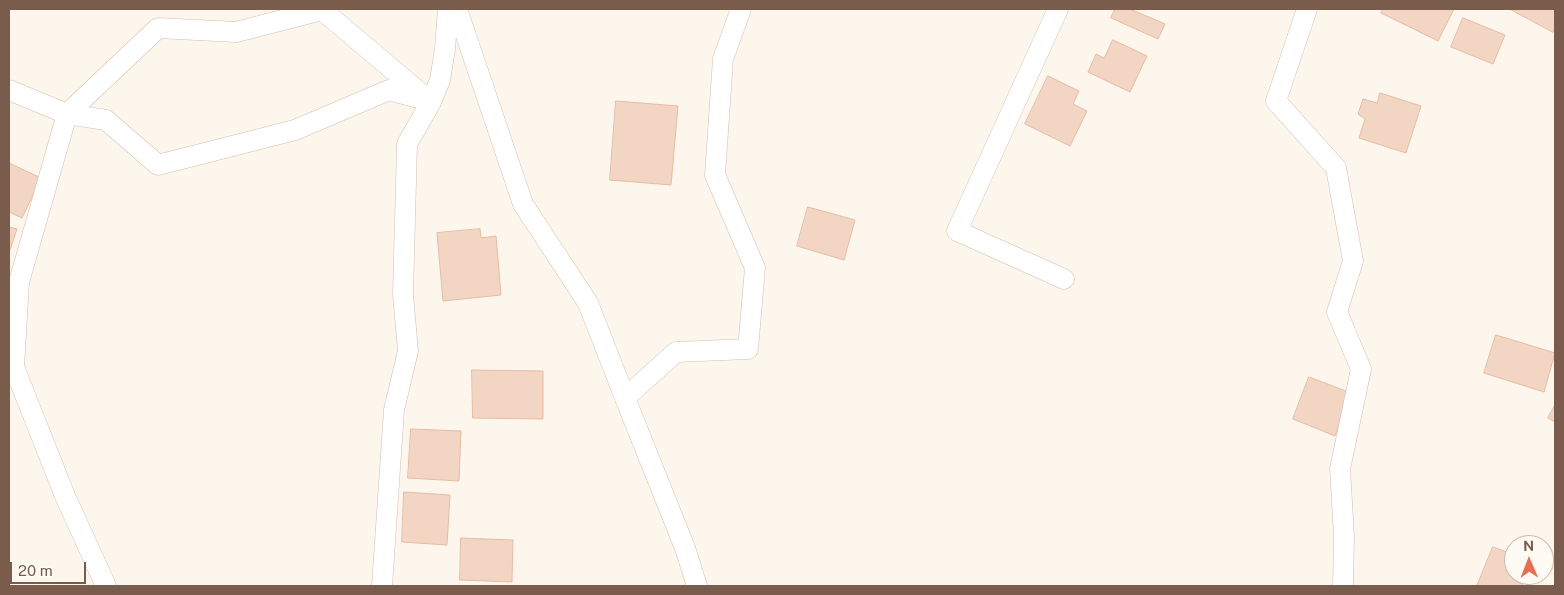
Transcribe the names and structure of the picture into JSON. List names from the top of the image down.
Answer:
{
  "scale_bar": "20 m",
  "north": "top"
}
